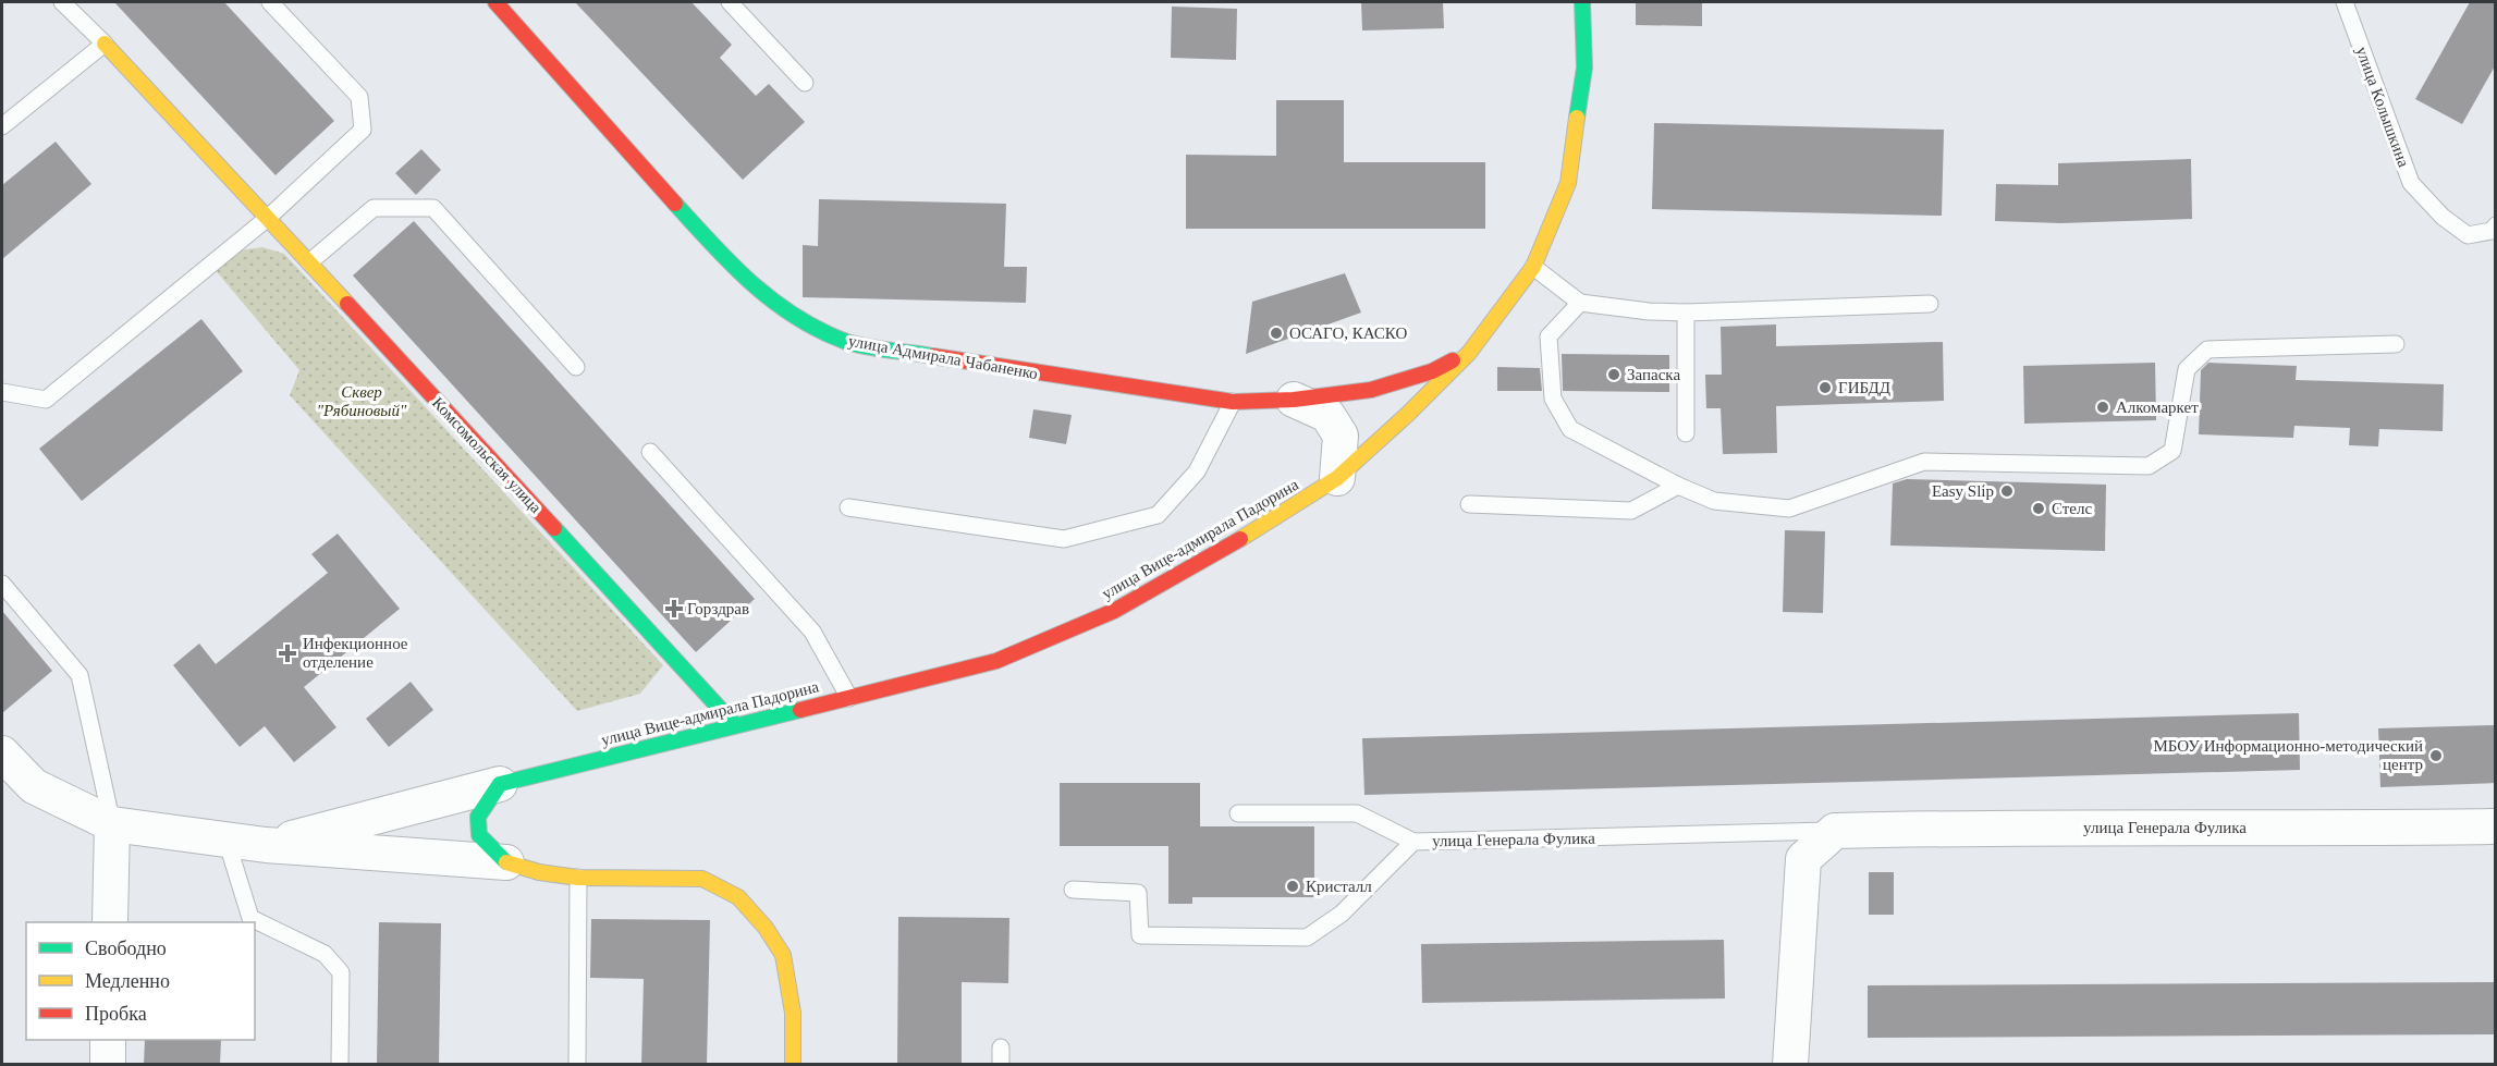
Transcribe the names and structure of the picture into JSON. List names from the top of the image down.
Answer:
{
  "streets": {
    "street": [
      "улица Адмирала Чабаненко",
      "Комсомольская улица",
      "улица Вице-адмирала Падорина",
      "улица Генерала Фулика"
    ],
    "lane": ["улица Колышкина"]
  },
  "crossings": [
    ["улица Адмирала Чабаненко", "улица Вице-адмирала Падорина"],
    ["Комсомольская улица", "улица Вице-адмирала Падорина"]
  ],
  "parks": ["Сквер \"Рябиновый\""],
  "places": {
    "other": [
      "ОСАГО, КАСКО",
      "Запаска",
      "ГИБДД",
      "Алкомаркет",
      "Easy Slip",
      "Стелс",
      "МБОУ Информационно-методический центр",
      "Кристалл"
    ],
    "health": ["Горздрав", "Инфекционное отделение"]
  },
  "legend": ["Свободно", "Медленно", "Пробка"]
}
